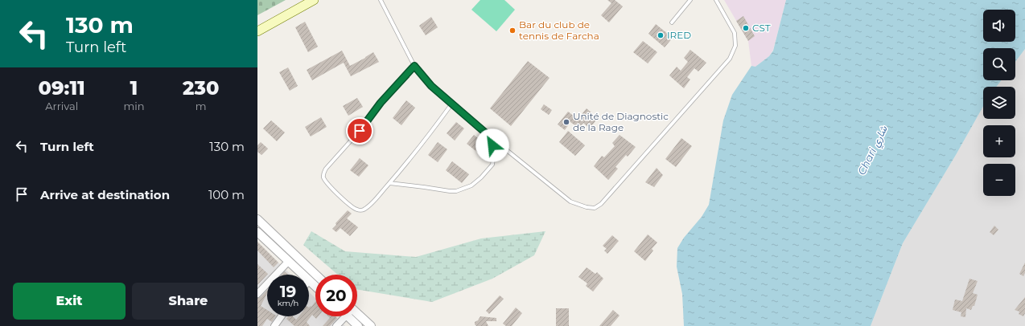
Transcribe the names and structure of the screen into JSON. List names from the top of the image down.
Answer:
{
  "water": ["Chari شاري"],
  "places": [
    "CST",
    "Bar du club de tennis de Farcha",
    "IRED",
    "Unité de Diagnostic de la Rage"
  ],
  "page": {
    "turn": ["130 m", "Turn left"],
    "map_buttons": ["+", "−"],
    "eta": [
      "09:11",
      "Arrival",
      "1",
      "min",
      "230",
      "m"
    ],
    "list": [
      {
        "name": "Turn left",
        "value": "130 m"
      },
      {
        "name": "Arrive at destination",
        "value": "100 m"
      }
    ],
    "speed": "19 km/h",
    "limit": "20",
    "buttons": ["Exit", "Share"]
  }
}
